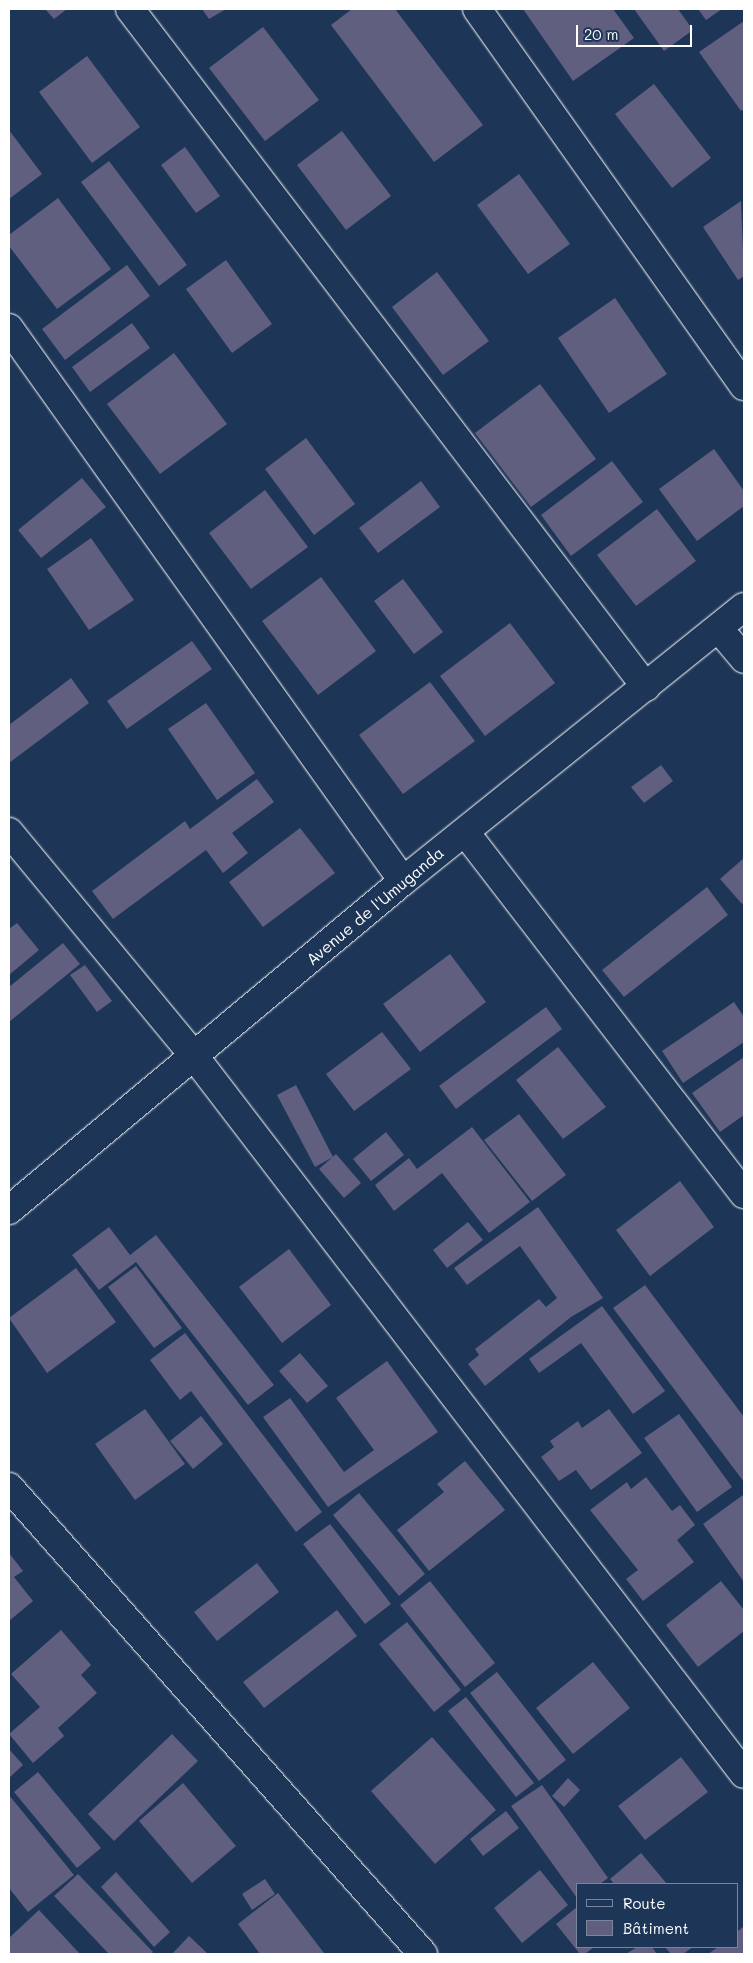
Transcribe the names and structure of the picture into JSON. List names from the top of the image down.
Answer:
{
  "streets": {
    "street": ["Avenue de l'Umuganda"]
  },
  "legend": ["Route", "Bâtiment"],
  "scale_bar": "20 m"
}
